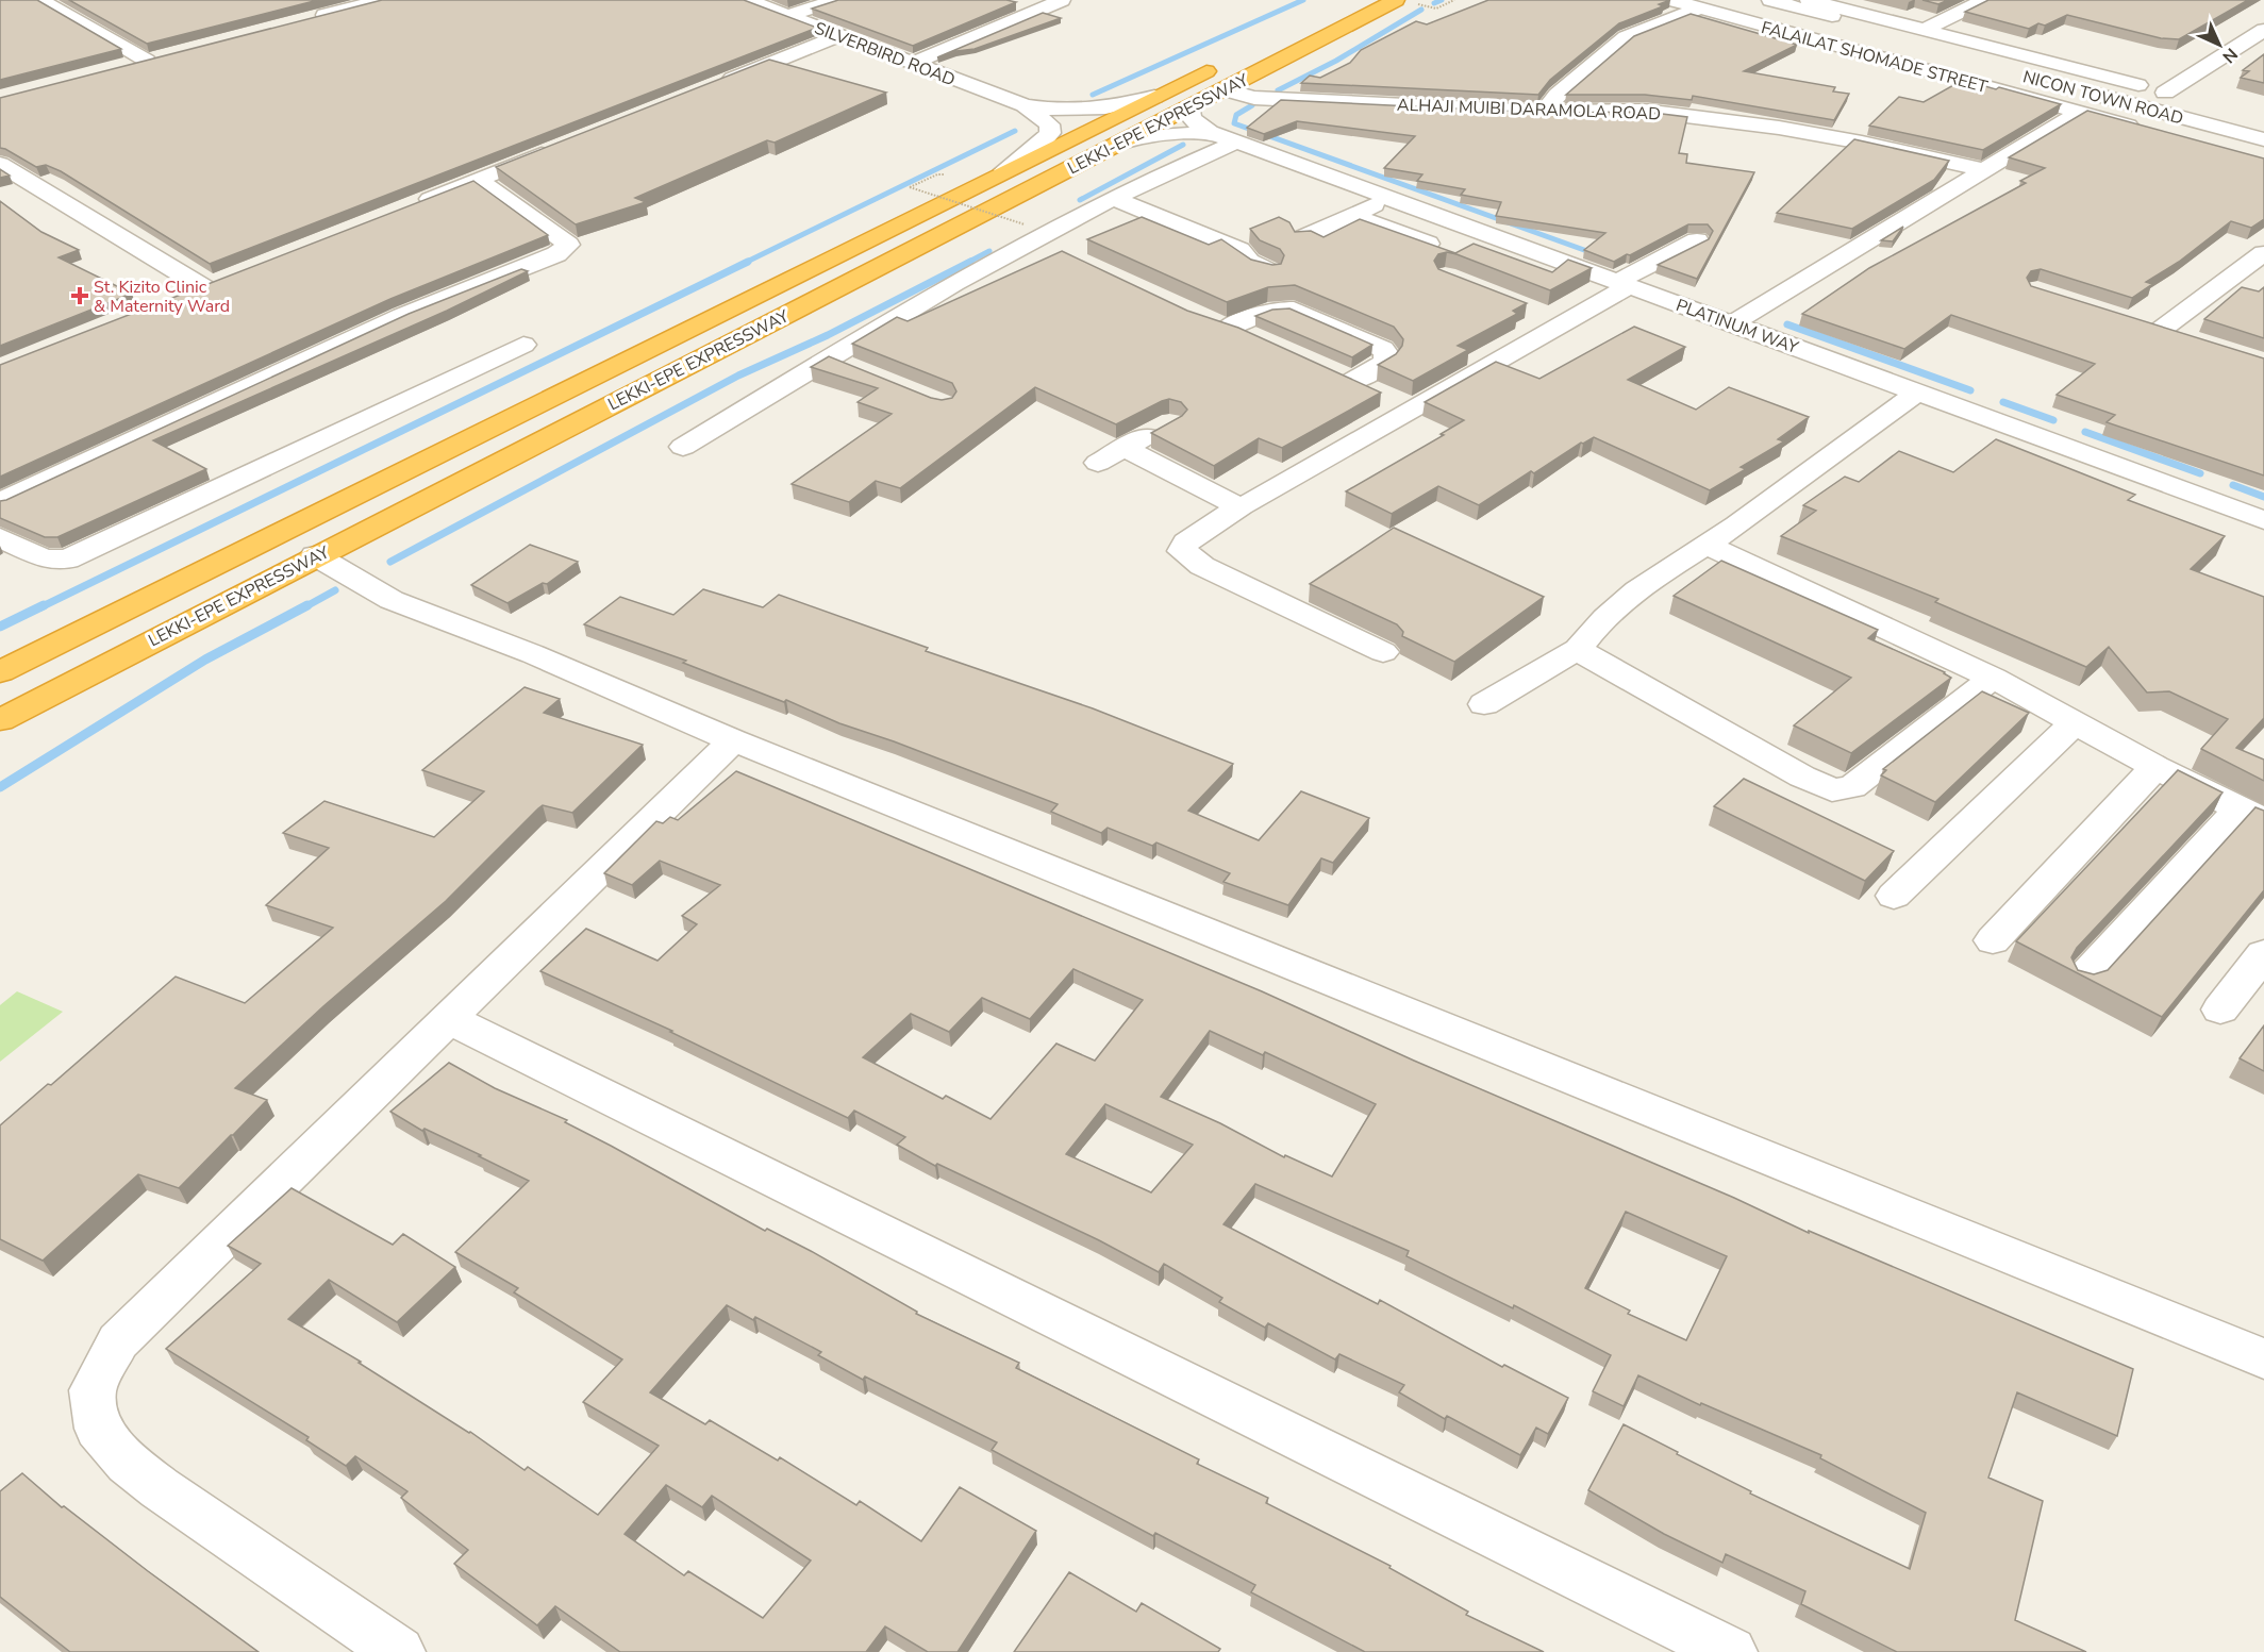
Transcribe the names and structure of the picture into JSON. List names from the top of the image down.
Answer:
{
  "streets": {
    "highway": ["LEKKI-EPE EXPRESSWAY"],
    "street": [
      "SILVERBIRD ROAD",
      "FALAILAT SHOMADE STREET",
      "NICON TOWN ROAD",
      "ALHAJI MUIBI DARAMOLA ROAD",
      "PLATINUM WAY"
    ]
  },
  "crossings": [
    ["FALAILAT SHOMADE STREET", "NICON TOWN ROAD"],
    ["ALHAJI MUIBI DARAMOLA ROAD", "LEKKI-EPE EXPRESSWAY"],
    ["LEKKI-EPE EXPRESSWAY", "PLATINUM WAY"]
  ],
  "places": {
    "health": ["St. Kizito Clinic & Maternity Ward"]
  },
  "north": "bottom right"
}
